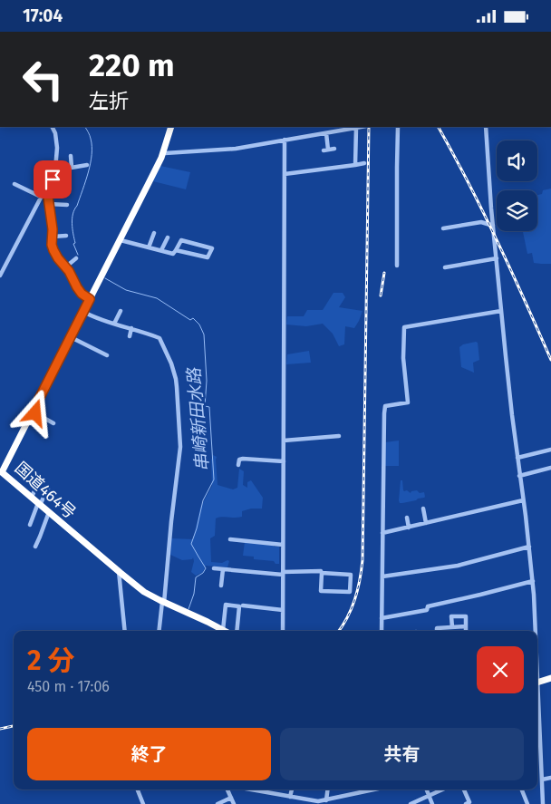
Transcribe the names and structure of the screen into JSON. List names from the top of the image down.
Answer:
{
  "streets": {
    "highway": ["国道464号"]
  },
  "water": ["串崎新田水路"],
  "page": {
    "status": "17:04",
    "turn": ["220 m", "左折"],
    "heading": ["2 分", "450 m · 17:06"],
    "buttons": ["終了", "共有"]
  }
}
